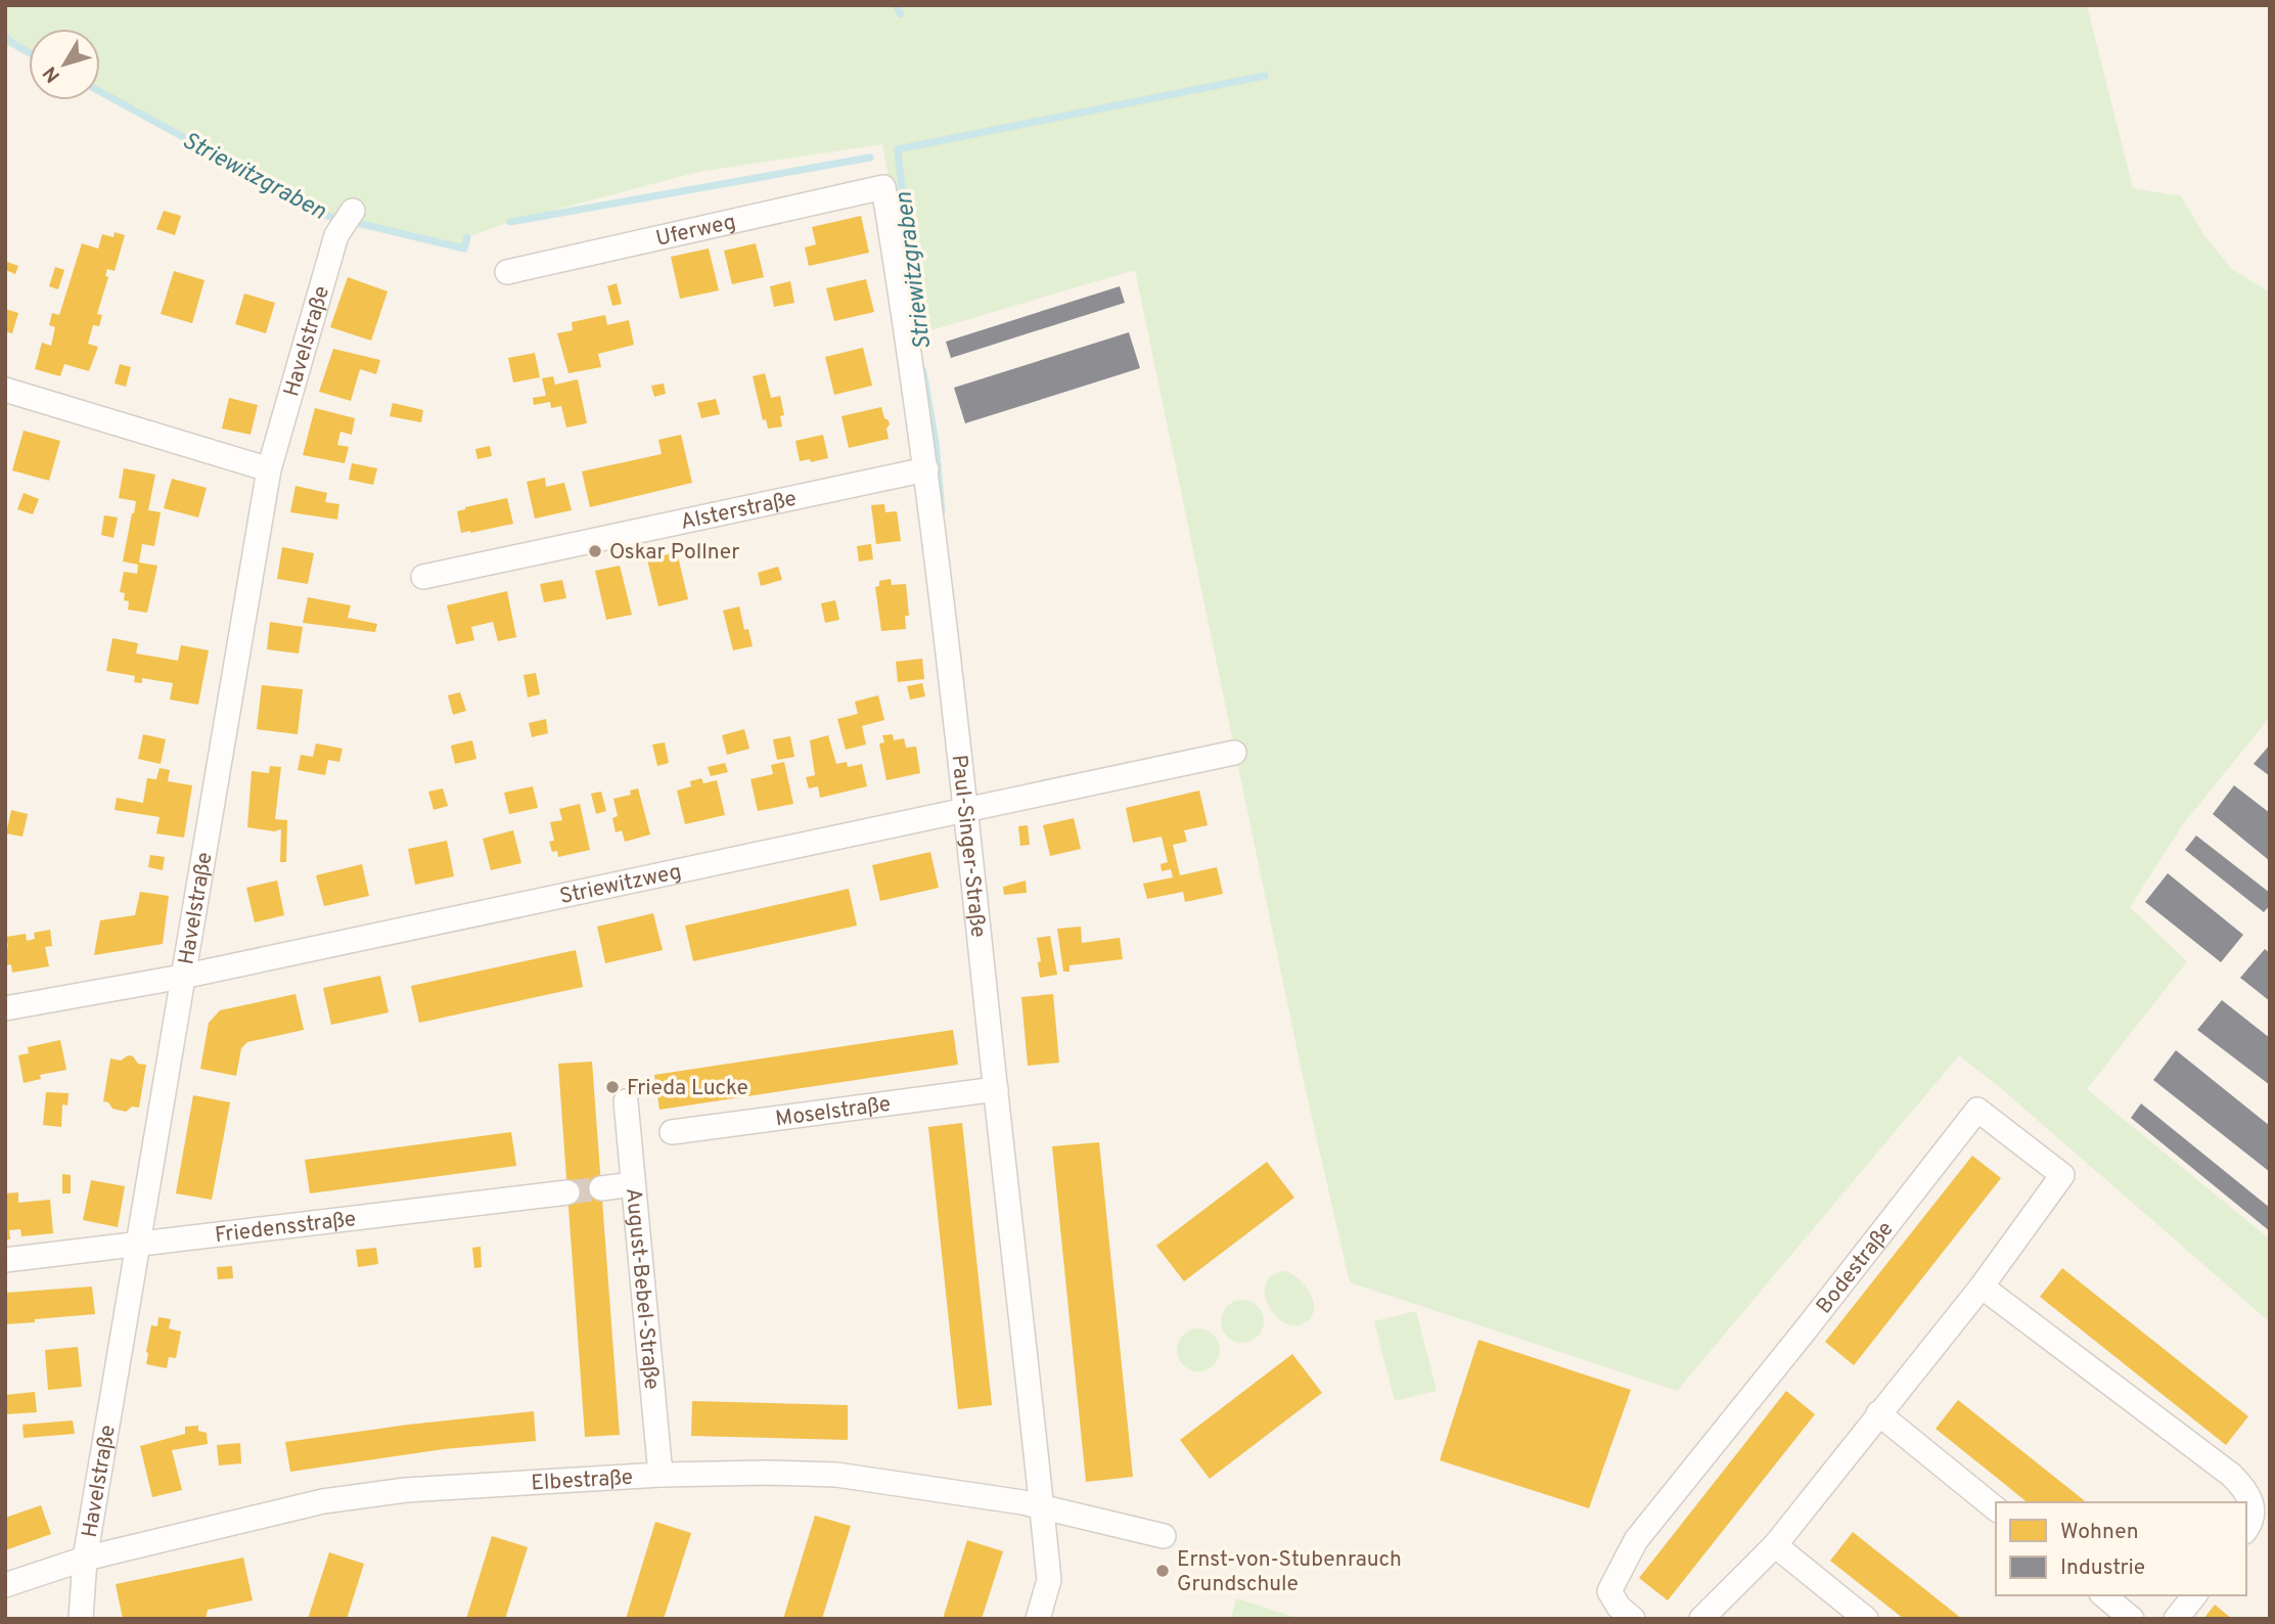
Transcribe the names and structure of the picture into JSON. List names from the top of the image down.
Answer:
{
  "streets": {
    "street": [
      "Uferweg",
      "Havelstraße",
      "Alsterstraße",
      "Paul-Singer-Straße",
      "Striewitzweg",
      "Moselstraße",
      "Friedensstraße",
      "Bodestraße",
      "August-Bebel-Straße",
      "Elbestraße"
    ]
  },
  "crossings": [
    ["Uferweg", "Paul-Singer-Straße"],
    ["Havelstraße", "Striewitzweg"],
    ["Havelstraße", "Friedensstraße"],
    ["Havelstraße", "Elbestraße"],
    ["Alsterstraße", "Paul-Singer-Straße"],
    ["Paul-Singer-Straße", "Striewitzweg"],
    ["Paul-Singer-Straße", "Moselstraße"],
    ["Paul-Singer-Straße", "Elbestraße"],
    ["August-Bebel-Straße", "Elbestraße"]
  ],
  "water": ["Striewitzgraben"],
  "places": ["Oskar Pollner", "Frieda Lucke", "Ernst-von-Stubenrauch Grundschule"],
  "legend": ["Wohnen", "Industrie"],
  "north": "bottom left"
}
